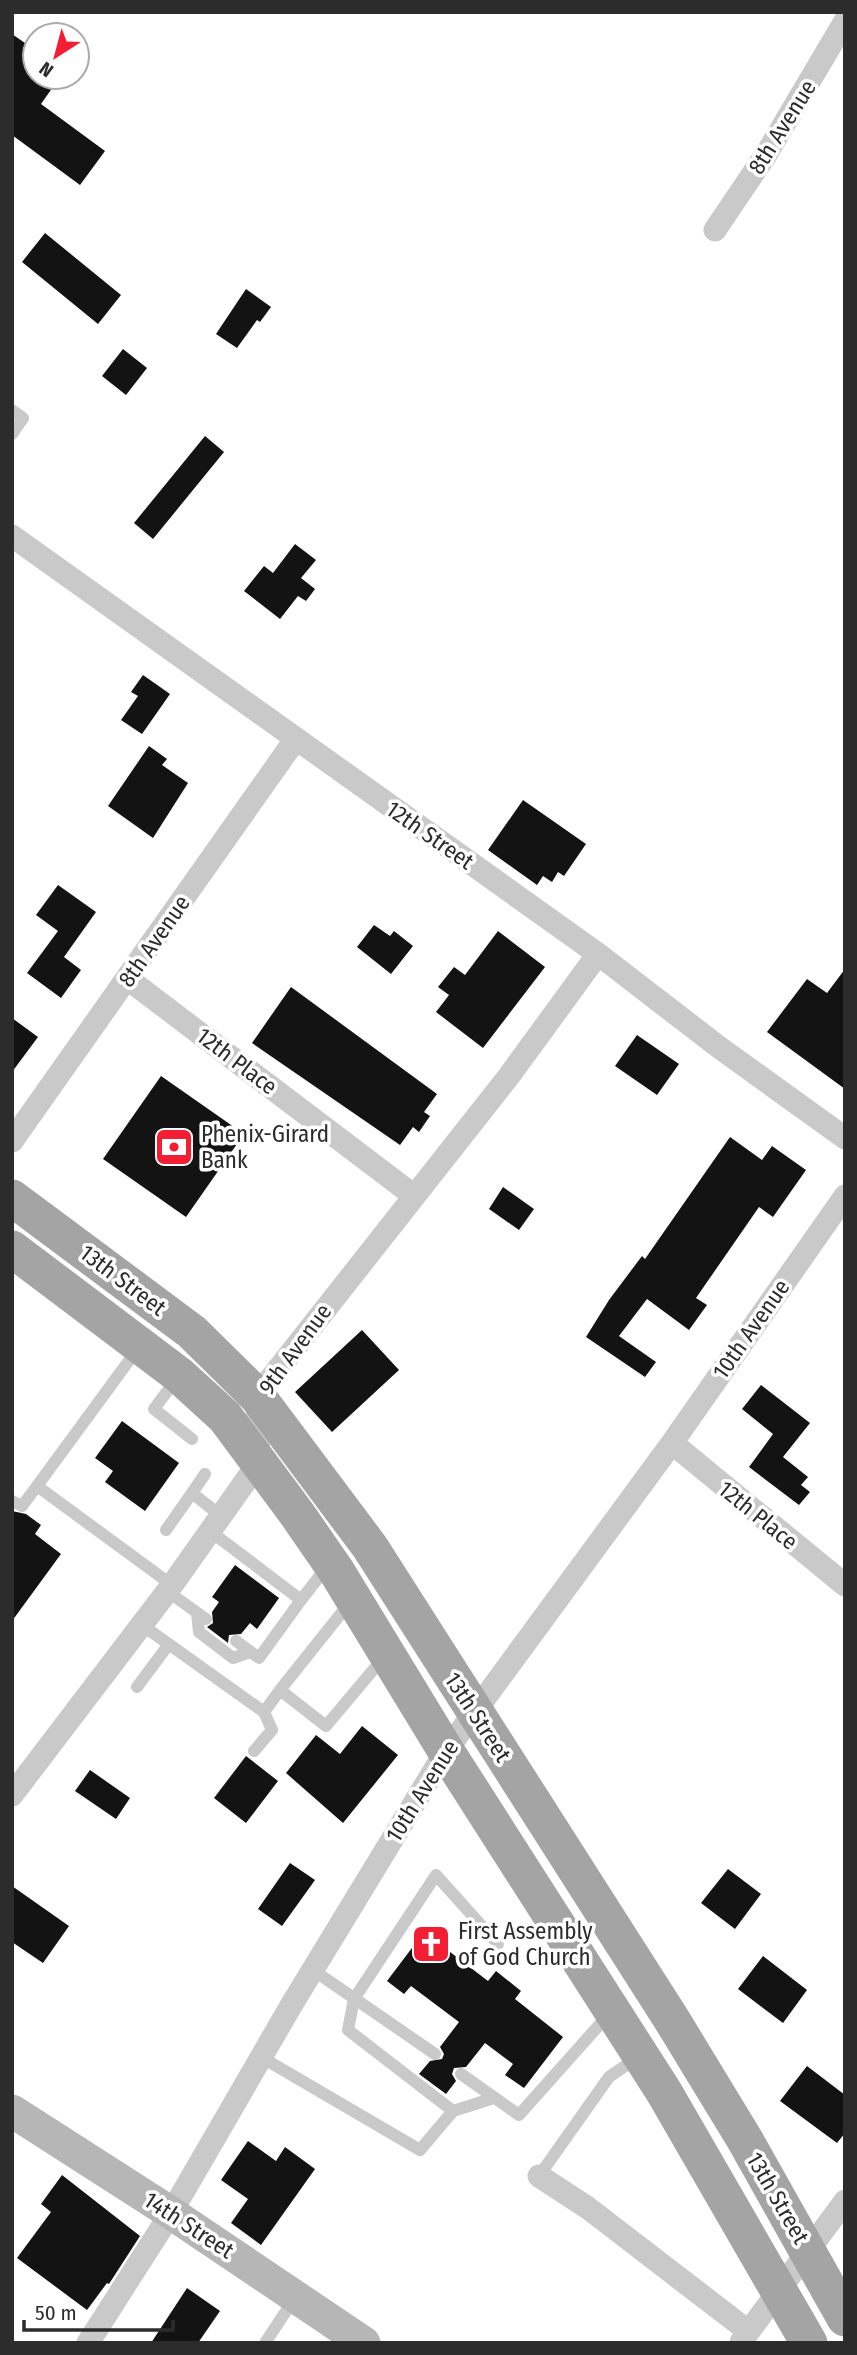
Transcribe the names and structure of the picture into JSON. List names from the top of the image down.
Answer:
{
  "streets": {
    "main road": ["13th Street"],
    "street": [
      "8th Avenue",
      "12th Street",
      "12th Place",
      "10th Avenue",
      "9th Avenue",
      "14th Street"
    ]
  },
  "crossings": [
    ["8th Avenue", "12th Street"],
    ["8th Avenue", "12th Place"],
    ["12th Street", "9th Avenue"],
    ["12th Place", "10th Avenue"],
    ["12th Place", "9th Avenue"],
    ["13th Street", "10th Avenue"],
    ["13th Street", "9th Avenue"],
    ["10th Avenue", "14th Street"]
  ],
  "places": {
    "bank": ["Phenix-Girard Bank"],
    "church": ["First Assembly of God Church"]
  },
  "scale_bar": "50 m",
  "north": "bottom left"
}
